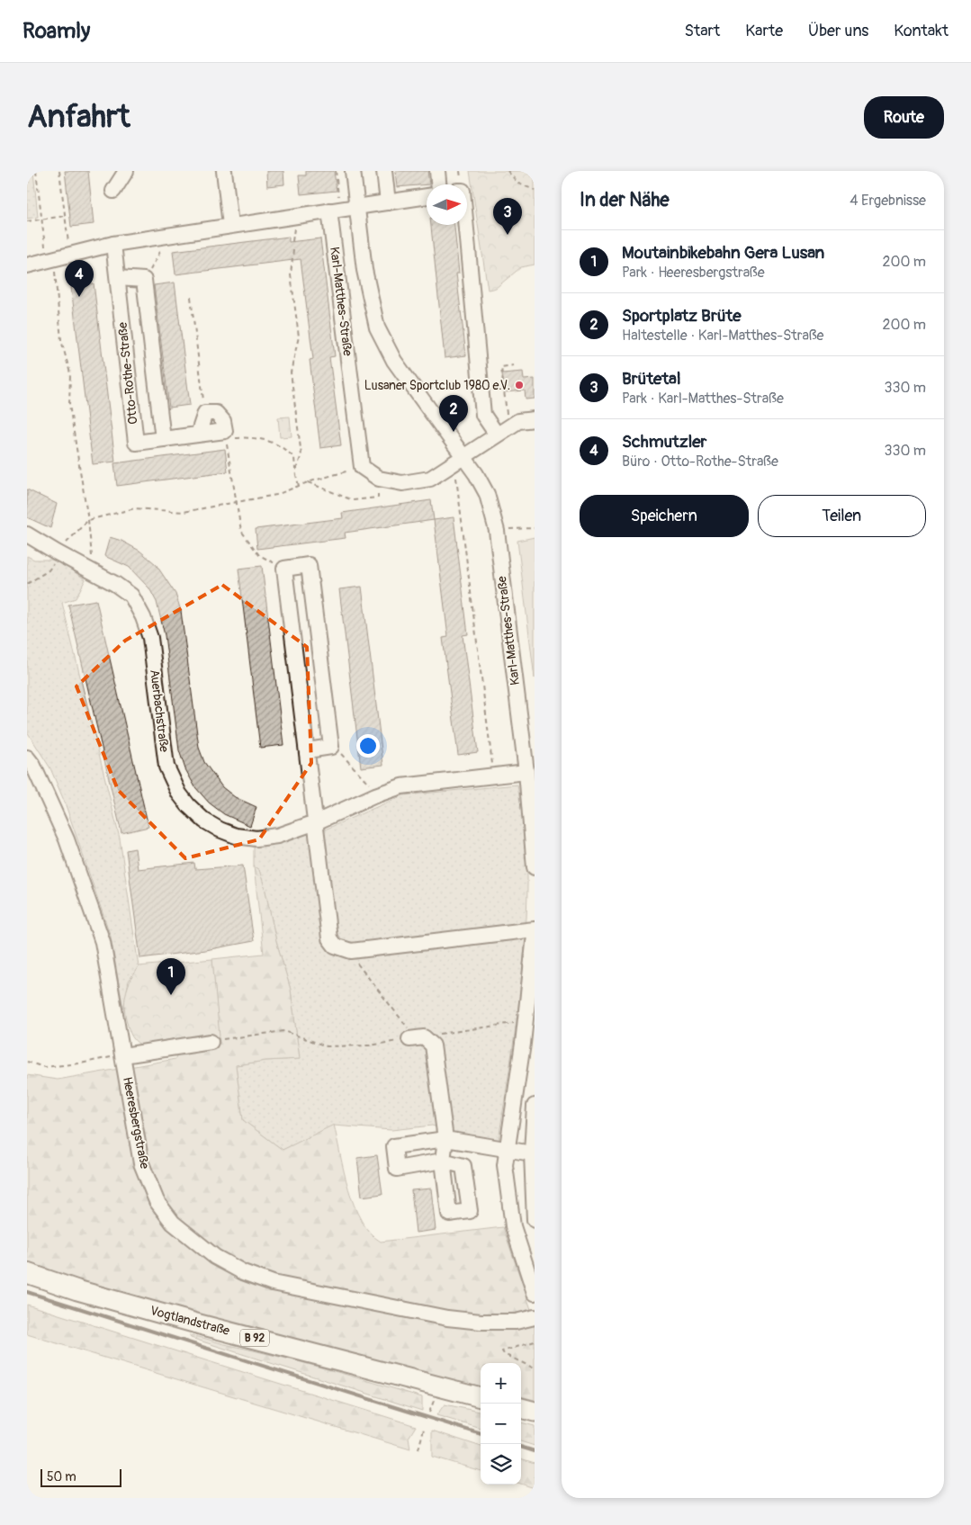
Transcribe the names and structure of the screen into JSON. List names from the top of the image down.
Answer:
{
  "streets": {
    "main road": ["Vogtlandstraße", "B 92"],
    "street": [
      "Karl-Matthes-Straße",
      "Otto-Rothe-Straße",
      "Auerbachstraße",
      "Heeresbergstraße"
    ]
  },
  "crossings": [
    ["Karl-Matthes-Straße", "Auerbachstraße"]
  ],
  "places": ["Lusaner Sportclub 1980 e.V."],
  "scale_bar": "50 m",
  "north": "right",
  "page": {
    "header": "Roamly",
    "nav": [
      "Start",
      "Karte",
      "Über uns",
      "Kontakt"
    ],
    "buttons": [
      "Route",
      ["Speichern", "Teilen"]
    ],
    "title": "Anfahrt",
    "heading": ["In der Nähe", "4 Ergebnisse"],
    "pins": [
      "3",
      "4",
      "2",
      "1"
    ],
    "list": [
      {
        "mark": "1",
        "name": "Moutainbikebahn Gera Lusan",
        "note": "Park · Heeresbergstraße",
        "value": "200 m"
      },
      {
        "mark": "2",
        "name": "Sportplatz Brüte",
        "note": "Haltestelle · Karl-Matthes-Straße",
        "value": "200 m"
      },
      {
        "mark": "3",
        "name": "Brütetal",
        "note": "Park · Karl-Matthes-Straße",
        "value": "330 m"
      },
      {
        "mark": "4",
        "name": "Schmutzler",
        "note": "Büro · Otto-Rothe-Straße",
        "value": "330 m"
      }
    ],
    "map_buttons": ["+", "−"],
    "scale": "50 m"
  }
}
